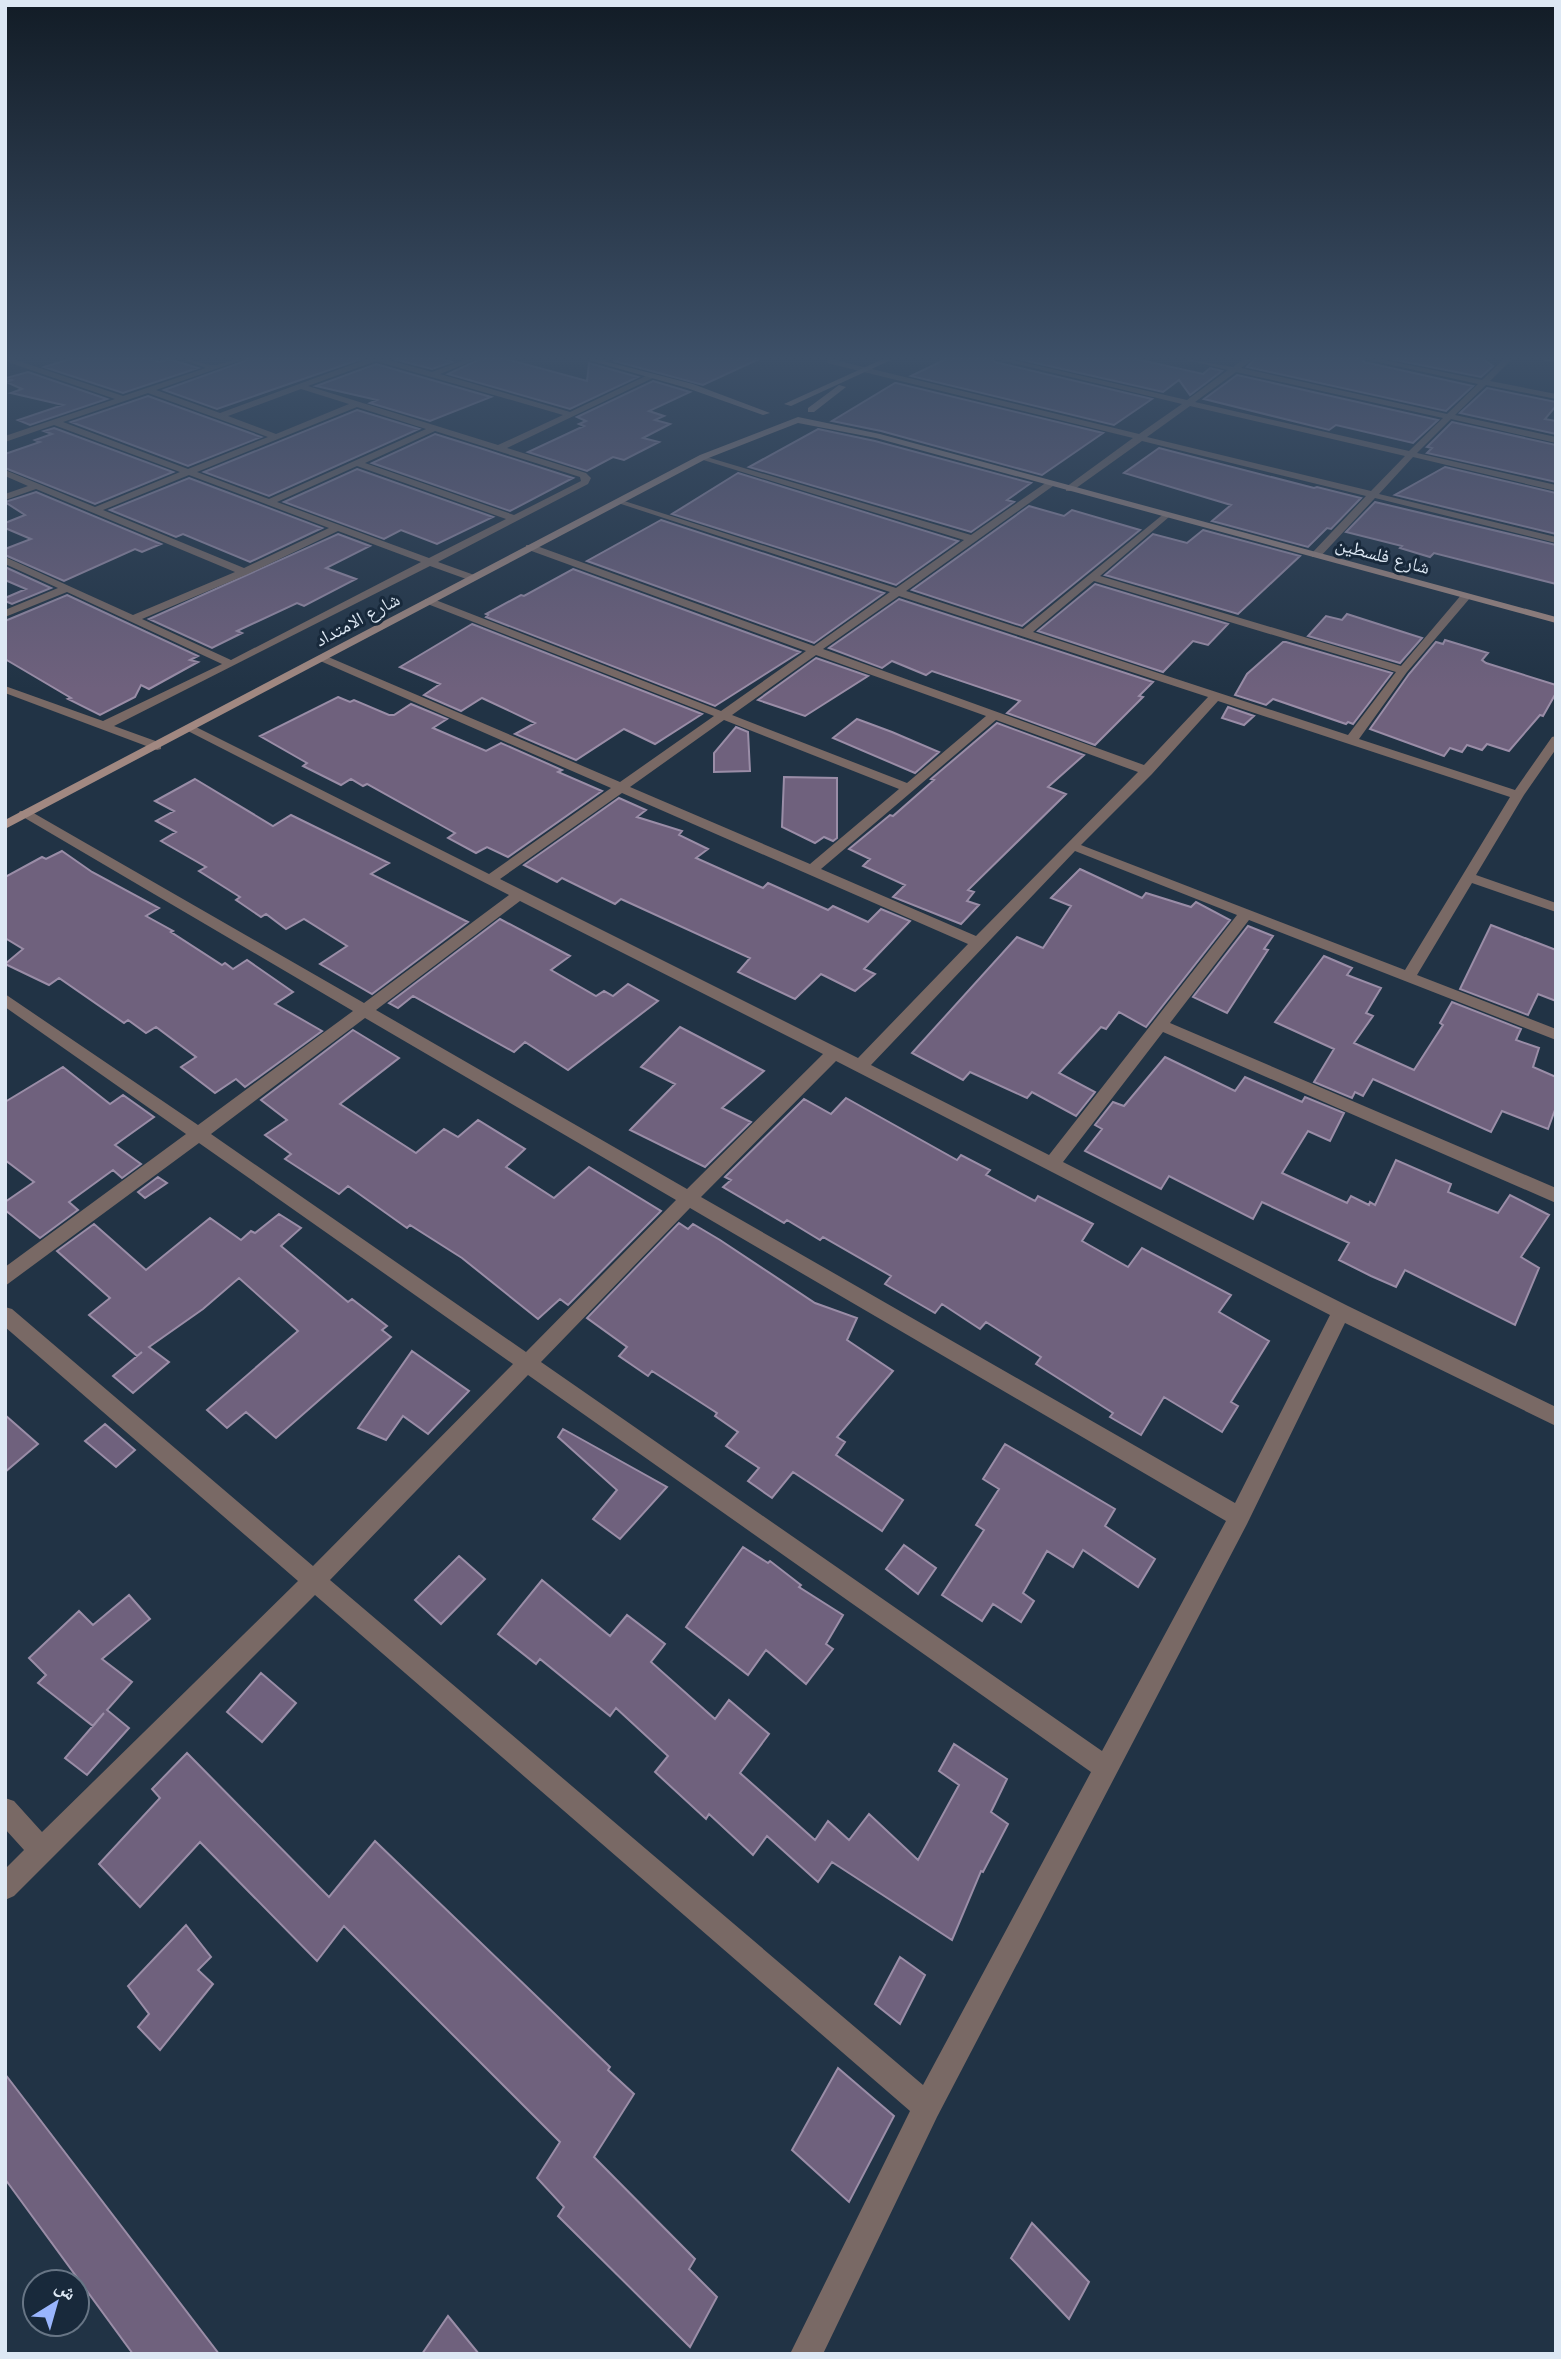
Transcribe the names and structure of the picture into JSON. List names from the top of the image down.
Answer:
{
  "streets": {
    "street": ["شارع فلسطين", "شارع الامتداد"]
  },
  "north": "top right"
}
